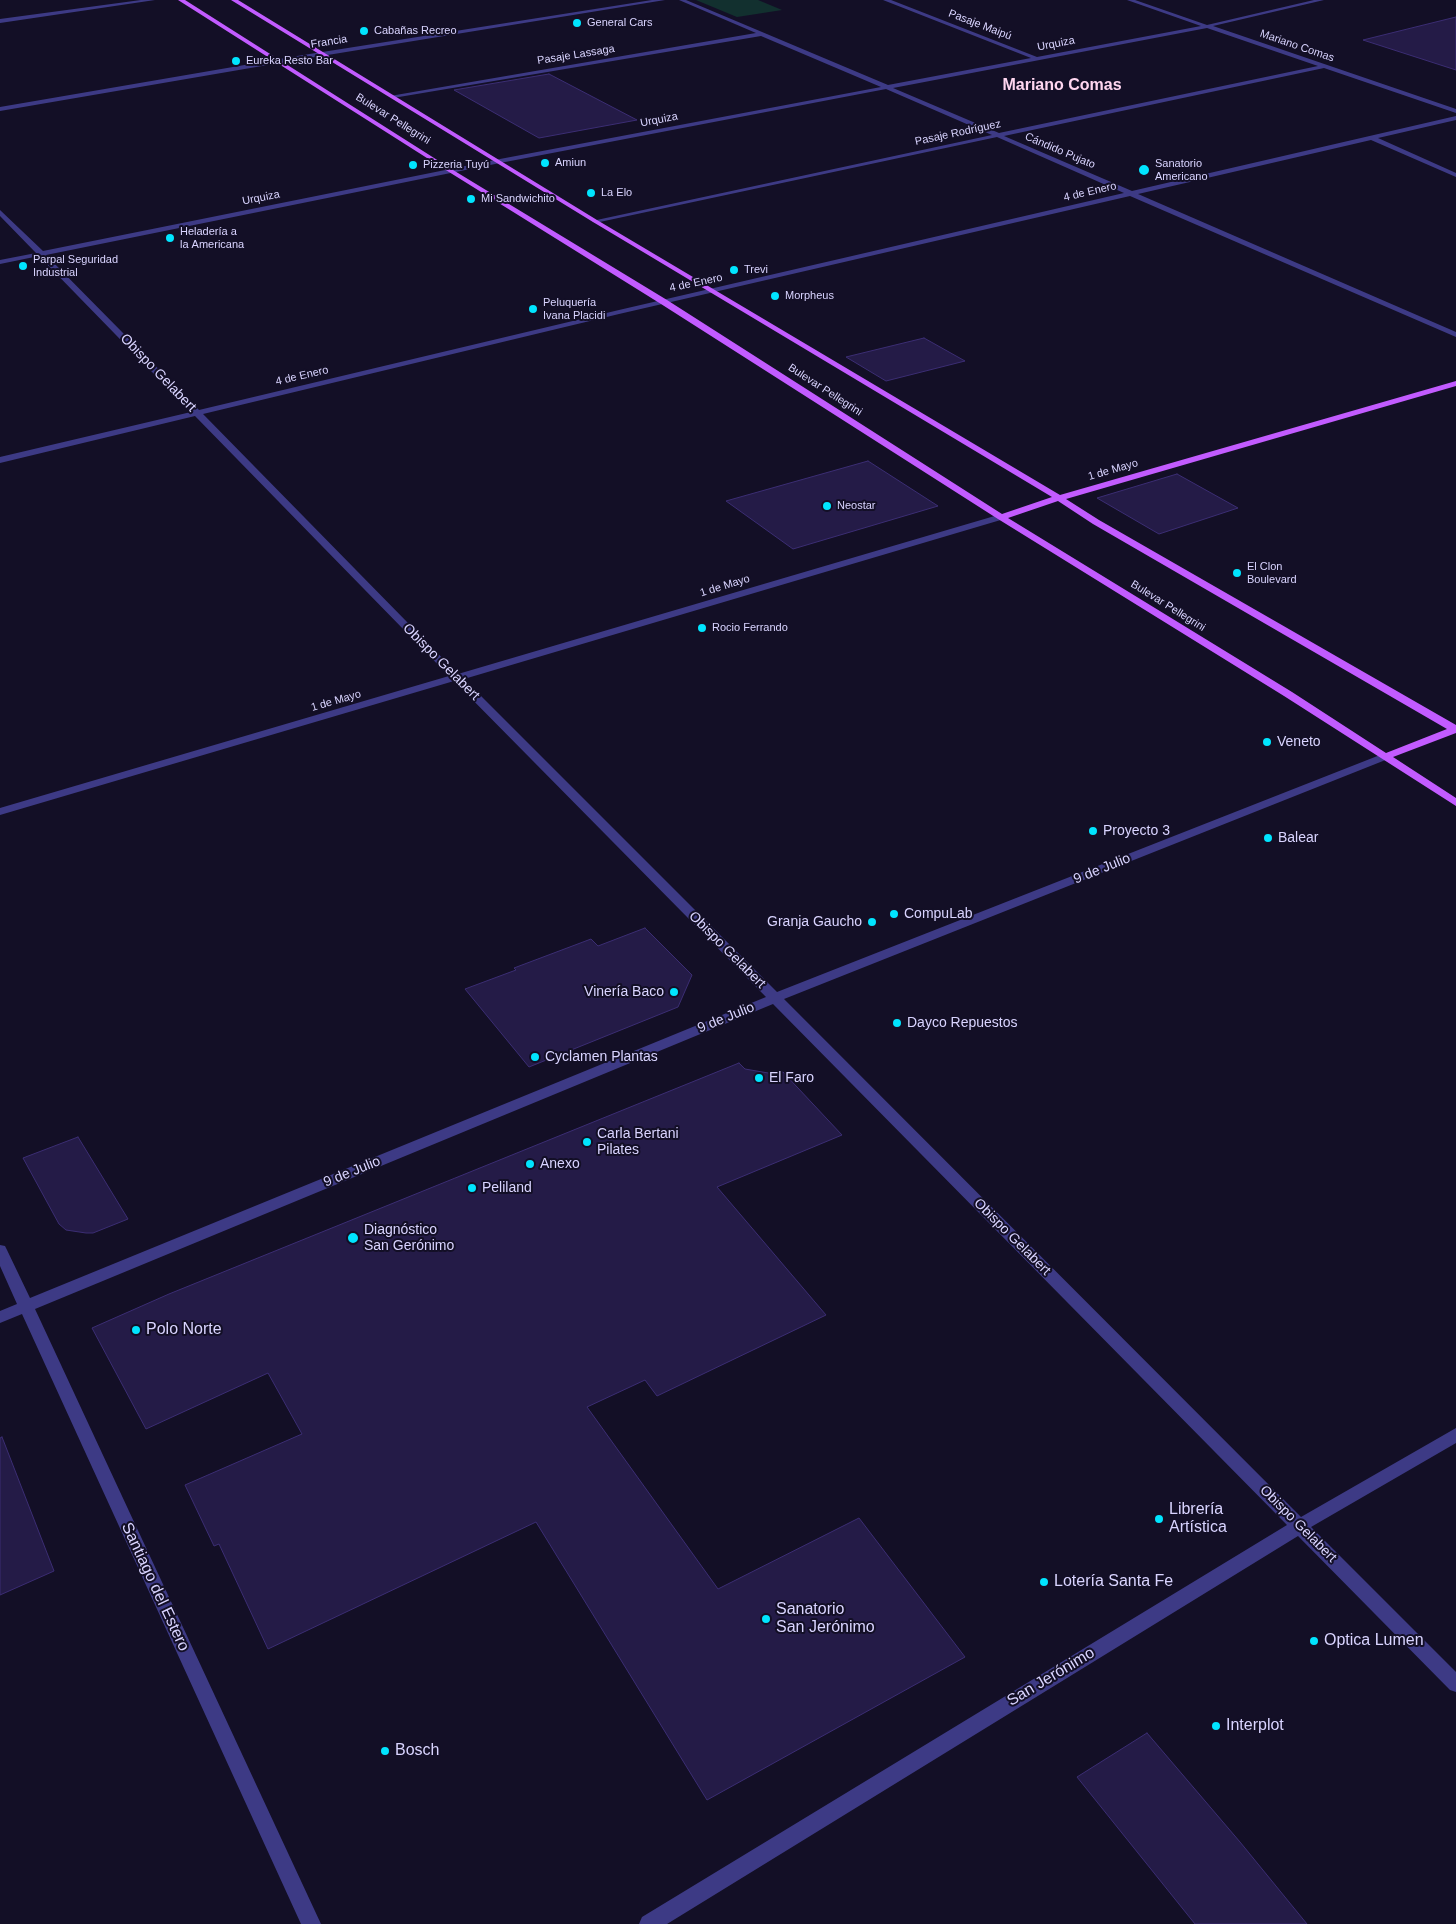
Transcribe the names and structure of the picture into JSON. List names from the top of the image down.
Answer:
{
  "streets": {
    "main road": ["Bulevar Pellegrini", "1 de Mayo", "9 de Julio"],
    "street": [
      "Pasaje Maipú",
      "Francia",
      "Urquiza",
      "Mariano Comas",
      "Pasaje Lassaga",
      "Pasaje Rodríguez",
      "Cándido Pujato",
      "4 de Enero",
      "Obispo Gelabert",
      "Santiago del Estero",
      "San Jerónimo"
    ]
  },
  "crossings": [
    ["Pasaje Maipú", "Urquiza"],
    ["Francia", "Bulevar Pellegrini"],
    ["Urquiza", "Mariano Comas"],
    ["Urquiza", "Bulevar Pellegrini"],
    ["Urquiza", "Cándido Pujato"],
    ["Urquiza", "Obispo Gelabert"],
    ["Mariano Comas", "Pasaje Rodríguez"],
    ["Pasaje Lassaga", "Bulevar Pellegrini"],
    ["Pasaje Lassaga", "Cándido Pujato"],
    ["Bulevar Pellegrini", "Pasaje Rodríguez"],
    ["Bulevar Pellegrini", "4 de Enero"],
    ["Bulevar Pellegrini", "1 de Mayo"],
    ["Bulevar Pellegrini", "9 de Julio"],
    ["Pasaje Rodríguez", "Cándido Pujato"],
    ["Cándido Pujato", "4 de Enero"],
    ["4 de Enero", "Obispo Gelabert"],
    ["Obispo Gelabert", "1 de Mayo"],
    ["Obispo Gelabert", "9 de Julio"],
    ["Obispo Gelabert", "San Jerónimo"],
    ["9 de Julio", "Santiago del Estero"]
  ],
  "districts": ["Mariano Comas"],
  "places": [
    "General Cars",
    "Cabañas Recreo",
    "Eureka Resto Bar",
    "Amiun",
    "Pizzeria Tuyú",
    "Sanatorio Americano",
    "La Elo",
    "Mi Sandwichito",
    "Heladería a la Americana",
    "Parpal Seguridad Industrial",
    "Trevi",
    "Morpheus",
    "Peluquería Ivana Placidi",
    "Neostar",
    "El Clon Boulevard",
    "Rocio Ferrando",
    "Veneto",
    "Proyecto 3",
    "Balear",
    "CompuLab",
    "Granja Gaucho",
    "Vinería Baco",
    "Dayco Repuestos",
    "Cyclamen Plantas",
    "El Faro",
    "Carla Bertani Pilates",
    "Anexo",
    "Peliland",
    "Diagnóstico San Gerónimo",
    "Polo Norte",
    "Librería Artística",
    "Lotería Santa Fe",
    "Sanatorio San Jerónimo",
    "Optica Lumen",
    "Interplot",
    "Bosch"
  ]
}
